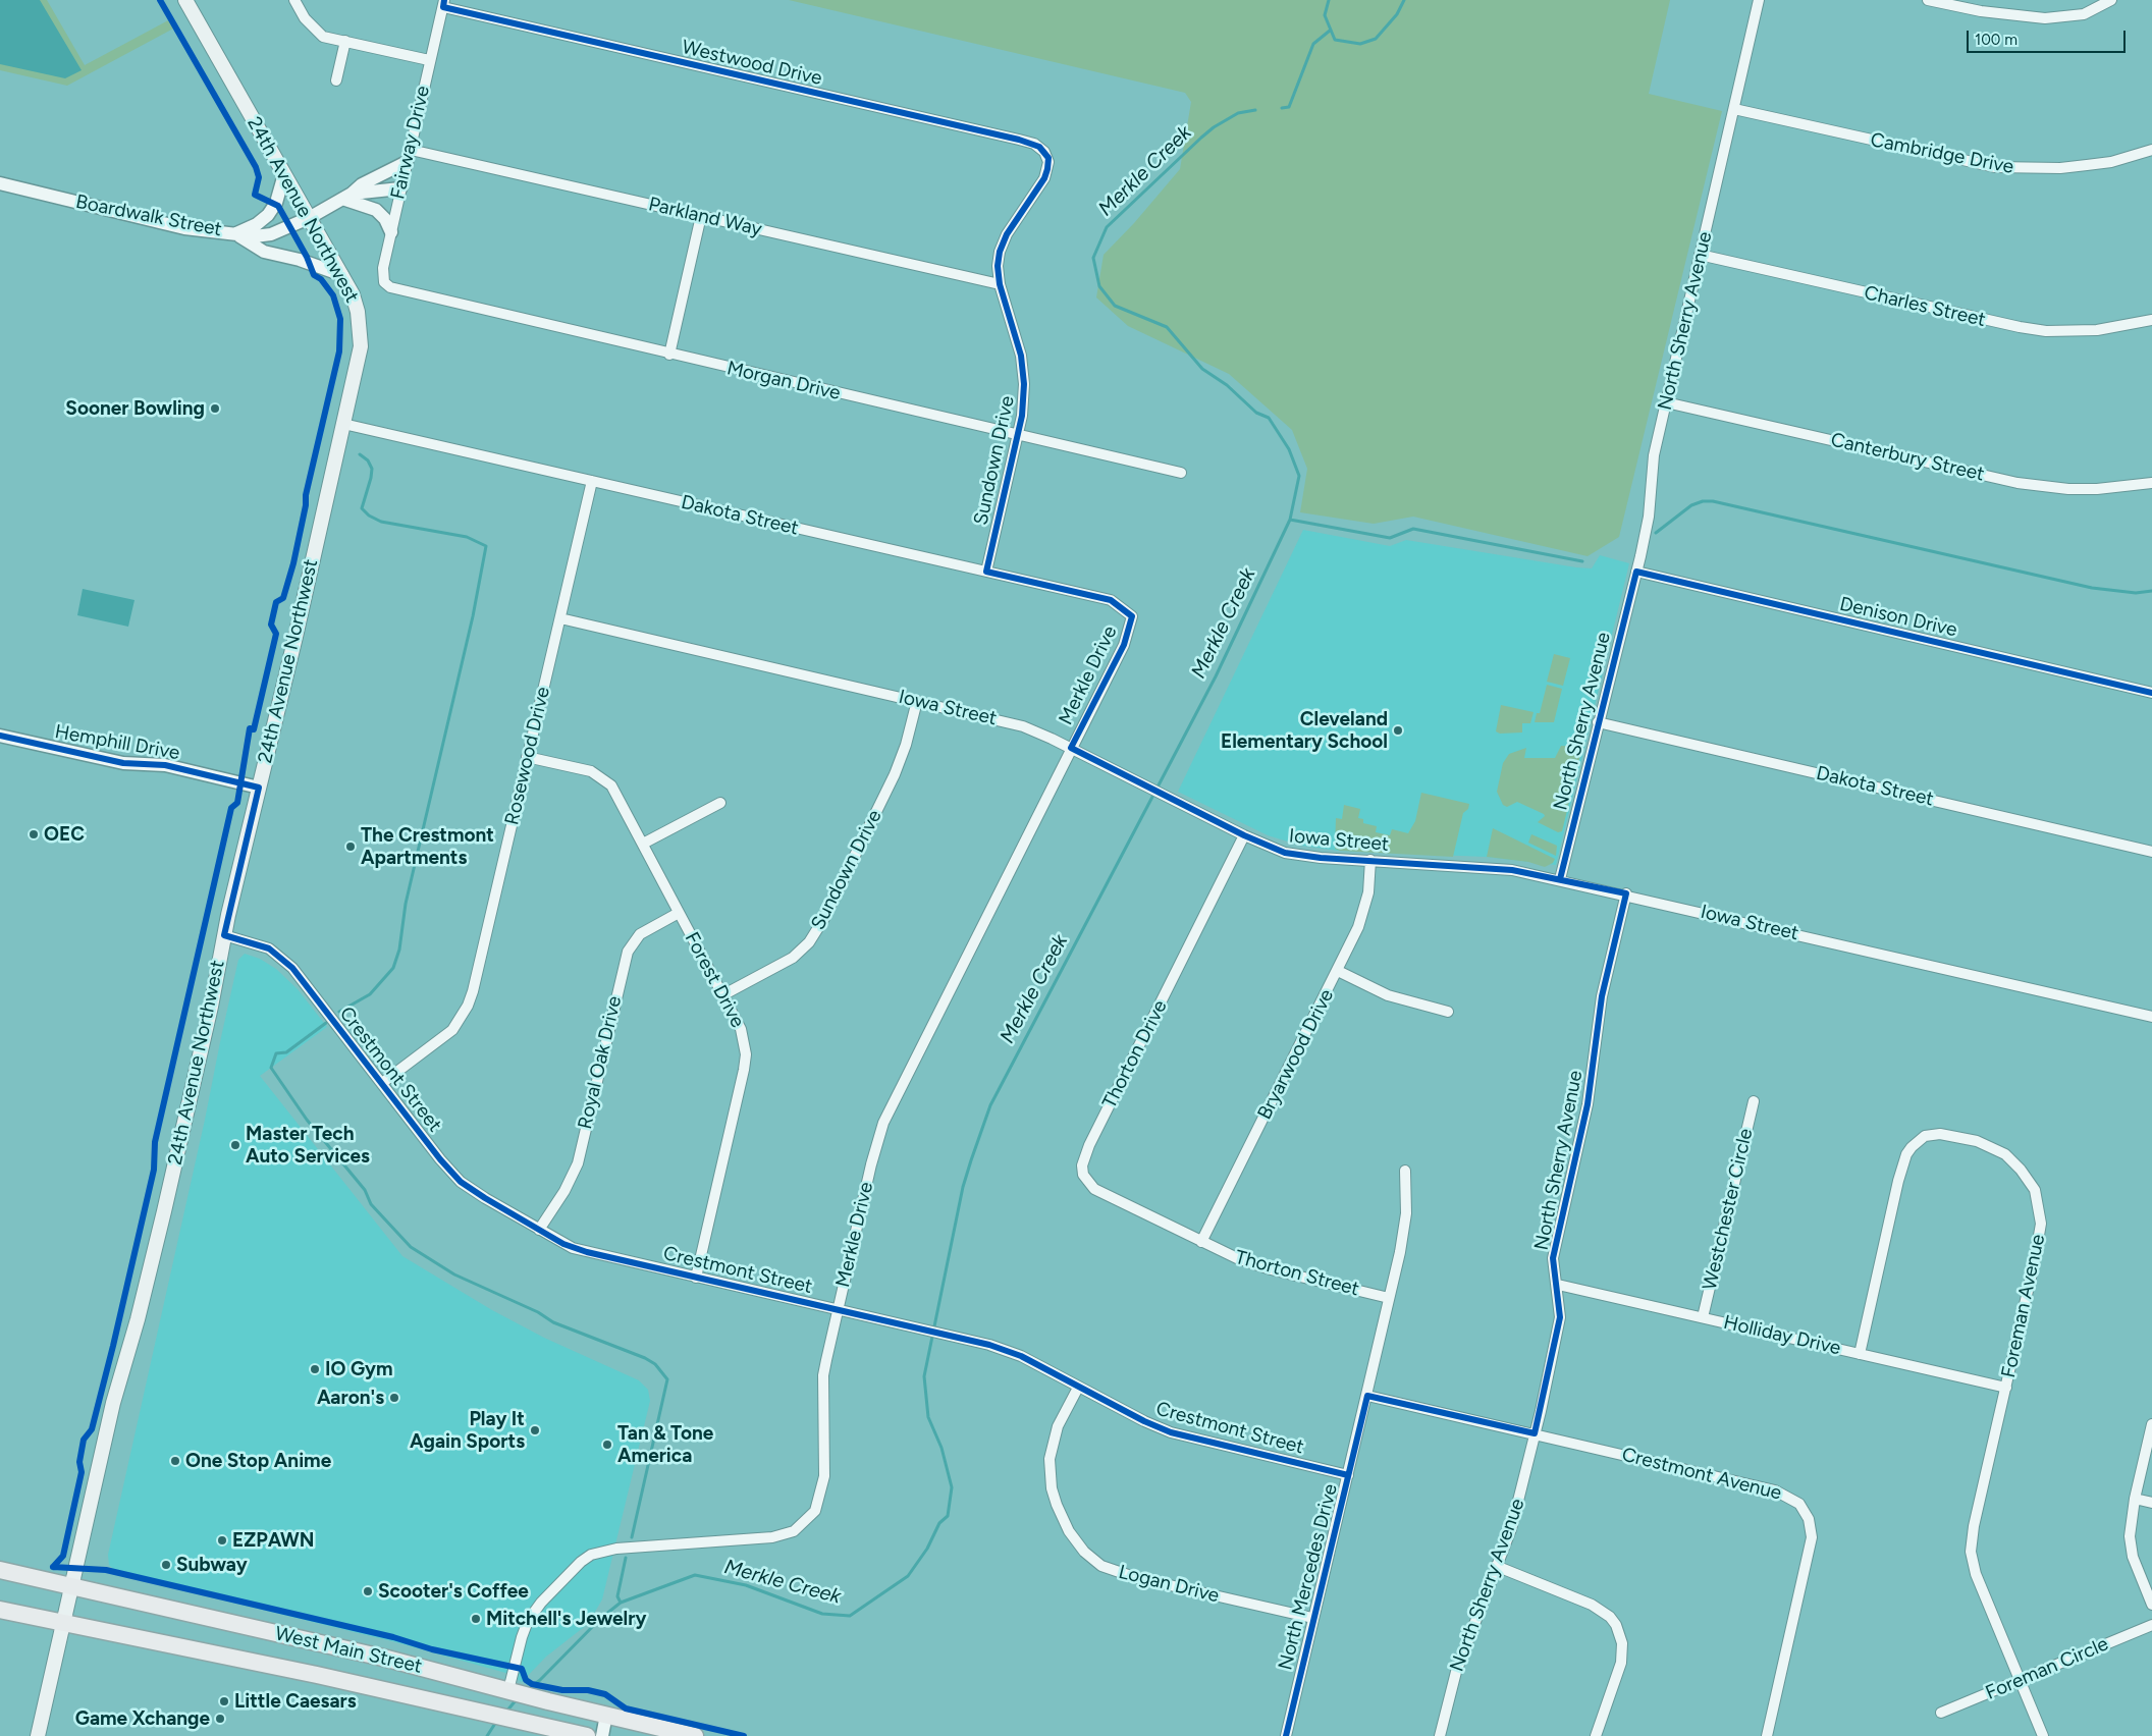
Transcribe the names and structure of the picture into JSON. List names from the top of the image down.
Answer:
{
  "streets": {
    "main road": ["24th Avenue Northwest", "West Main Street"],
    "street": [
      "Westwood Drive",
      "Fairway Drive",
      "Cambridge Drive",
      "Boardwalk Street",
      "Parkland Way",
      "Charles Street",
      "North Sherry Avenue",
      "Morgan Drive",
      "Canterbury Street",
      "Sundown Drive",
      "Dakota Street",
      "Denison Drive",
      "Merkle Drive",
      "Iowa Street",
      "Hemphill Drive",
      "Rosewood Drive",
      "Forest Drive",
      "Thorton Drive",
      "Bryarwood Drive",
      "Royal Oak Drive",
      "Crestmont Street",
      "Westchester Circle",
      "Thorton Street",
      "Foreman Avenue",
      "Holliday Drive",
      "Crestmont Avenue",
      "North Mercedes Drive",
      "Logan Drive",
      "Foreman Circle"
    ]
  },
  "crossings": [
    ["Westwood Drive", "Fairway Drive"],
    ["Westwood Drive", "Sundown Drive"],
    ["Fairway Drive", "Boardwalk Street"],
    ["Fairway Drive", "Parkland Way"],
    ["Fairway Drive", "Morgan Drive"],
    ["Cambridge Drive", "North Sherry Avenue"],
    ["24th Avenue Northwest", "Boardwalk Street"],
    ["24th Avenue Northwest", "Dakota Street"],
    ["24th Avenue Northwest", "Hemphill Drive"],
    ["24th Avenue Northwest", "Crestmont Street"],
    ["24th Avenue Northwest", "West Main Street"],
    ["Boardwalk Street", "Parkland Way"],
    ["Parkland Way", "Sundown Drive"],
    ["Charles Street", "North Sherry Avenue"],
    ["North Sherry Avenue", "Canterbury Street"],
    ["North Sherry Avenue", "Dakota Street"],
    ["North Sherry Avenue", "Denison Drive"],
    ["North Sherry Avenue", "Iowa Street"],
    ["North Sherry Avenue", "Holliday Drive"],
    ["North Sherry Avenue", "Crestmont Avenue"],
    ["Morgan Drive", "Sundown Drive"],
    ["Sundown Drive", "Dakota Street"],
    ["Sundown Drive", "Iowa Street"],
    ["Sundown Drive", "Forest Drive"],
    ["Dakota Street", "Merkle Drive"],
    ["Dakota Street", "Rosewood Drive"],
    ["Merkle Drive", "Iowa Street"],
    ["Merkle Drive", "Crestmont Street"],
    ["Merkle Drive", "West Main Street"],
    ["Iowa Street", "Rosewood Drive"],
    ["Iowa Street", "Thorton Drive"],
    ["Iowa Street", "Bryarwood Drive"],
    ["Rosewood Drive", "Forest Drive"],
    ["Rosewood Drive", "Crestmont Street"],
    ["Forest Drive", "Royal Oak Drive"],
    ["Forest Drive", "Crestmont Street"],
    ["Thorton Drive", "Thorton Street"],
    ["Bryarwood Drive", "Thorton Street"],
    ["Royal Oak Drive", "Crestmont Street"],
    ["Crestmont Street", "North Mercedes Drive"],
    ["Crestmont Street", "Logan Drive"],
    ["Westchester Circle", "Holliday Drive"],
    ["Thorton Street", "North Mercedes Drive"],
    ["Foreman Avenue", "Holliday Drive"],
    ["Foreman Avenue", "Foreman Circle"],
    ["Crestmont Avenue", "North Mercedes Drive"],
    ["North Mercedes Drive", "Logan Drive"]
  ],
  "water": ["Merkle Creek"],
  "places": [
    "Sooner Bowling",
    "Cleveland Elementary School",
    "OEC",
    "The Crestmont Apartments",
    "Master Tech Auto Services",
    "IO Gym",
    "Aaron's",
    "Play It Again Sports",
    "Tan & Tone America",
    "One Stop Anime",
    "EZPAWN",
    "Subway",
    "Scooter's Coffee",
    "Mitchell's Jewelry",
    "Little Caesars",
    "Game Xchange"
  ],
  "scale_bar": "100 m"
}
